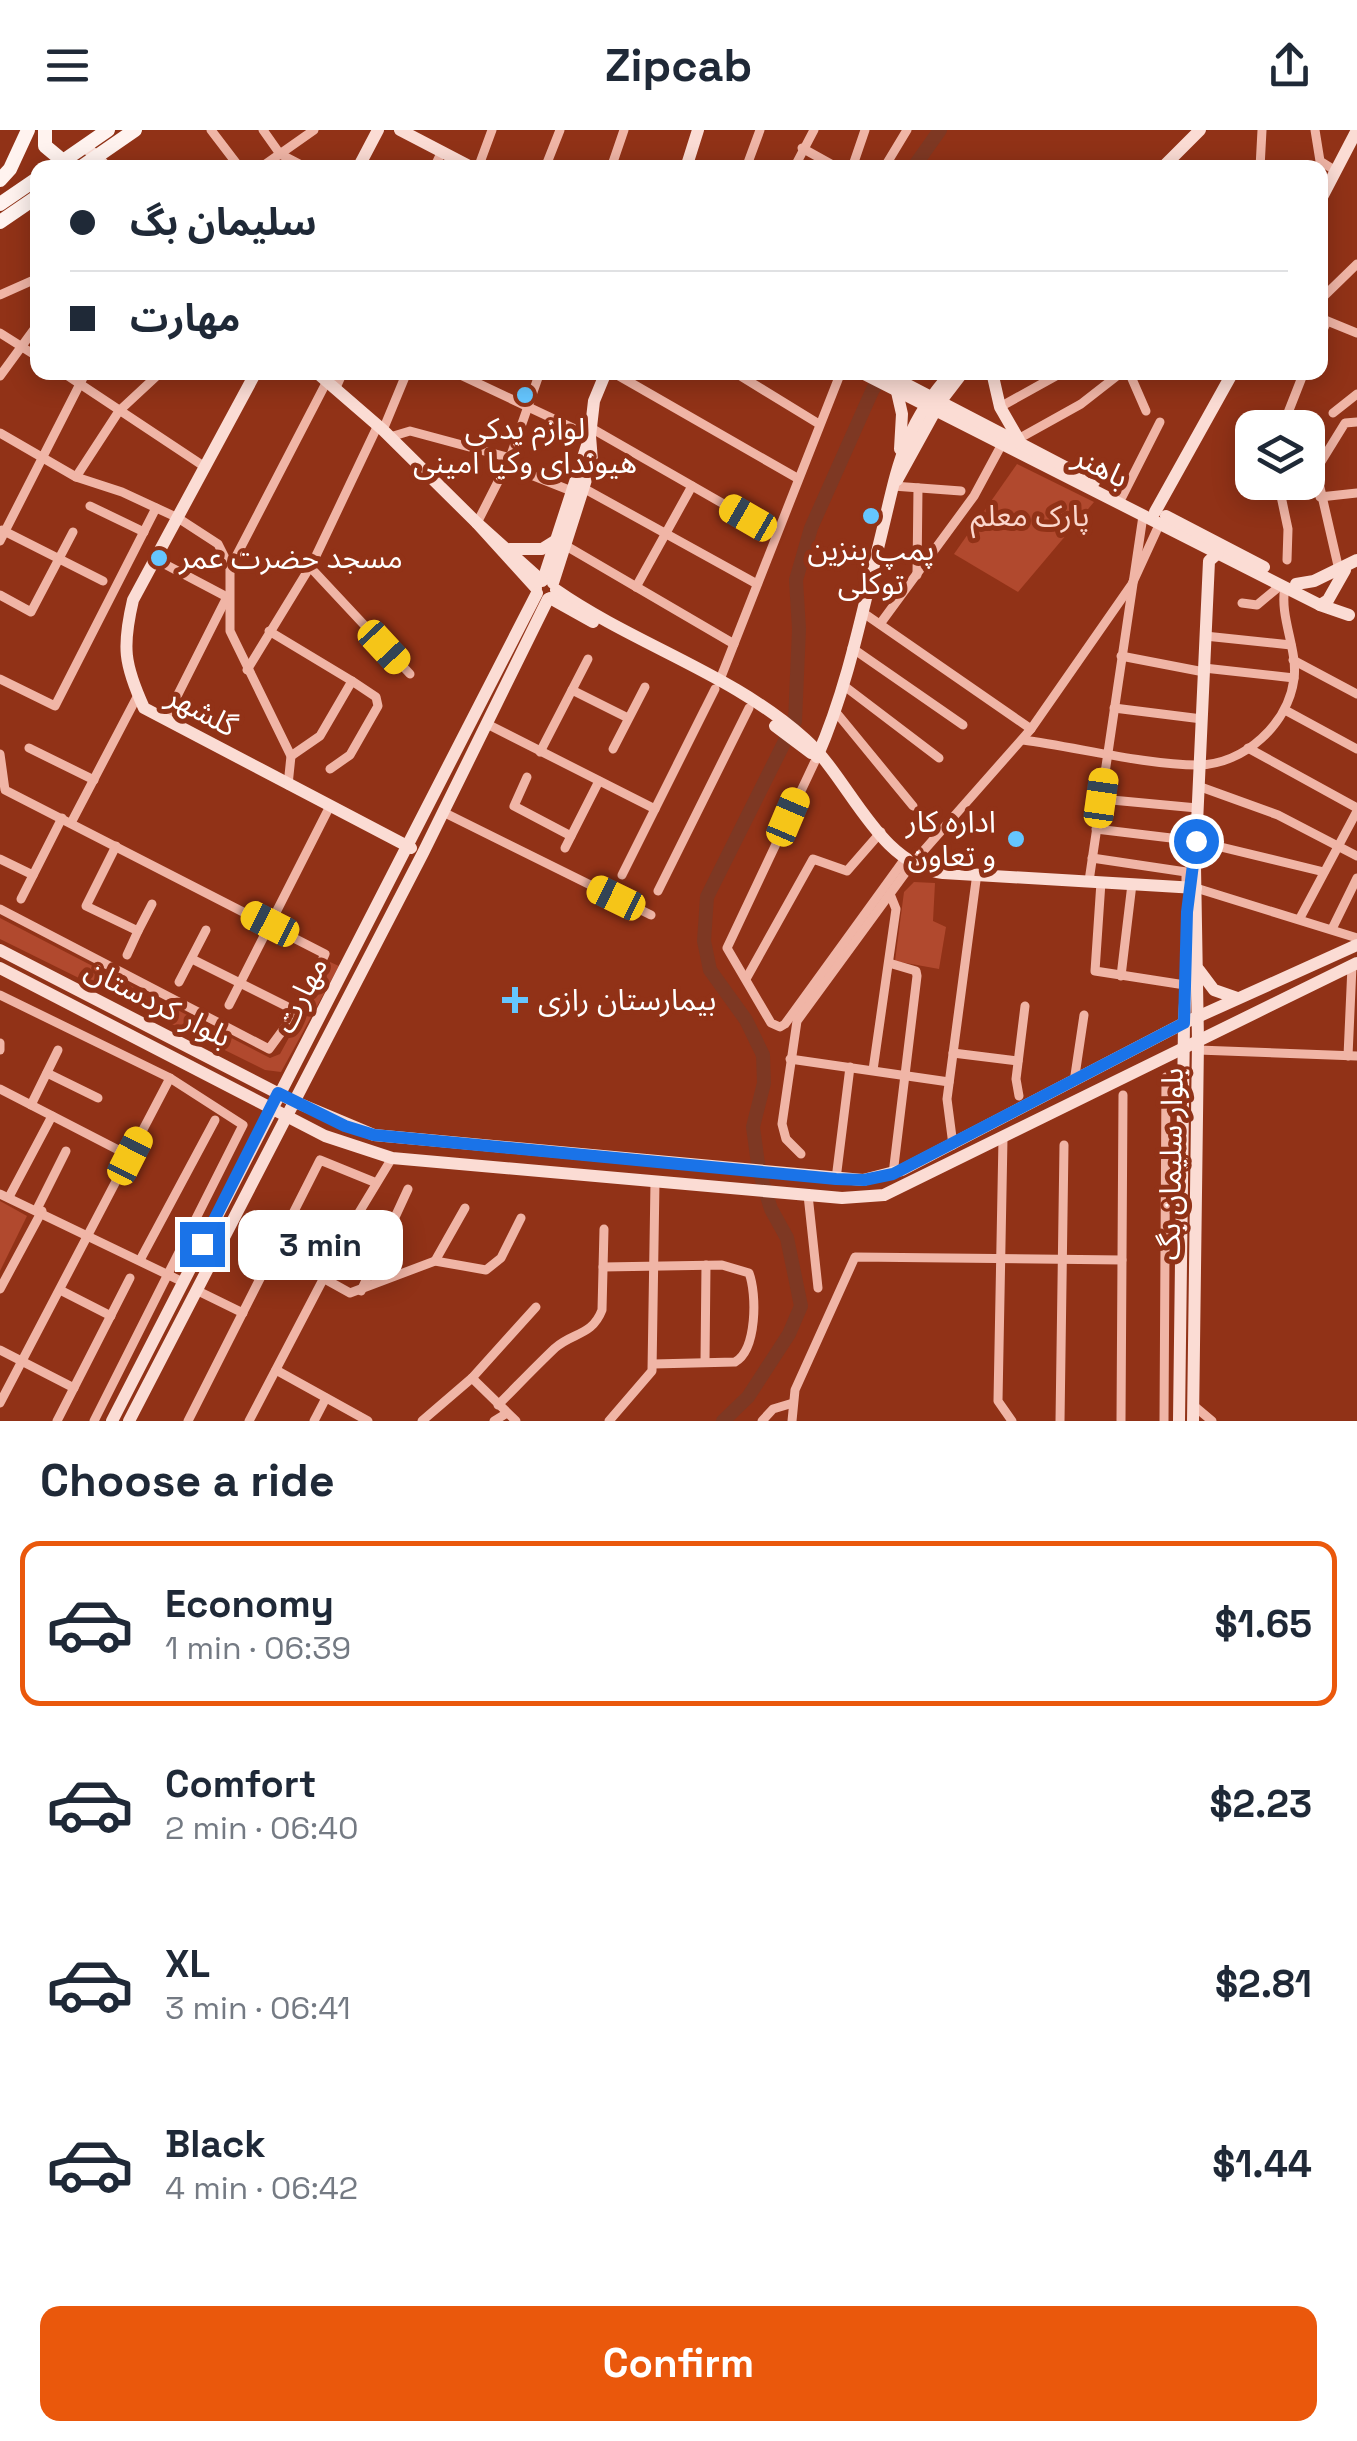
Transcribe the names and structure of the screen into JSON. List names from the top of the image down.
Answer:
{
  "streets": {
    "main road": [
      "باهنر",
      "گلشهر",
      "مهارت",
      "بلوار کردستان",
      "بلوار سلیمان بگ"
    ]
  },
  "crossings": [
    ["باهنر", "بلوار سلیمان بگ"],
    ["گلشهر", "مهارت"],
    ["مهارت", "بلوار کردستان"],
    ["بلوار کردستان", "بلوار سلیمان بگ"]
  ],
  "parks": ["پارک معلم"],
  "places": {
    "other": [
      "لوازم یدکى هیونداى وکیا امینى",
      "پمپ بنزین توکلی",
      "مسجد حضرت عمر",
      "اداره کار و تعاون"
    ],
    "health": ["بیمارستان رازی"]
  },
  "page": {
    "header": "Zipcab",
    "banner": ["سلیمان بگ", "مهارت"],
    "bubble": "3 min",
    "heading": "Choose a ride",
    "list": [
      {
        "name": "Economy",
        "note": "1 min · 06:39",
        "value": "$1.65"
      },
      {
        "name": "Comfort",
        "note": "2 min · 06:40",
        "value": "$2.23"
      },
      {
        "name": "XL",
        "note": "3 min · 06:41",
        "value": "$2.81"
      },
      {
        "name": "Black",
        "note": "4 min · 06:42",
        "value": "$1.44"
      }
    ],
    "buttons": "Confirm"
  }
}
